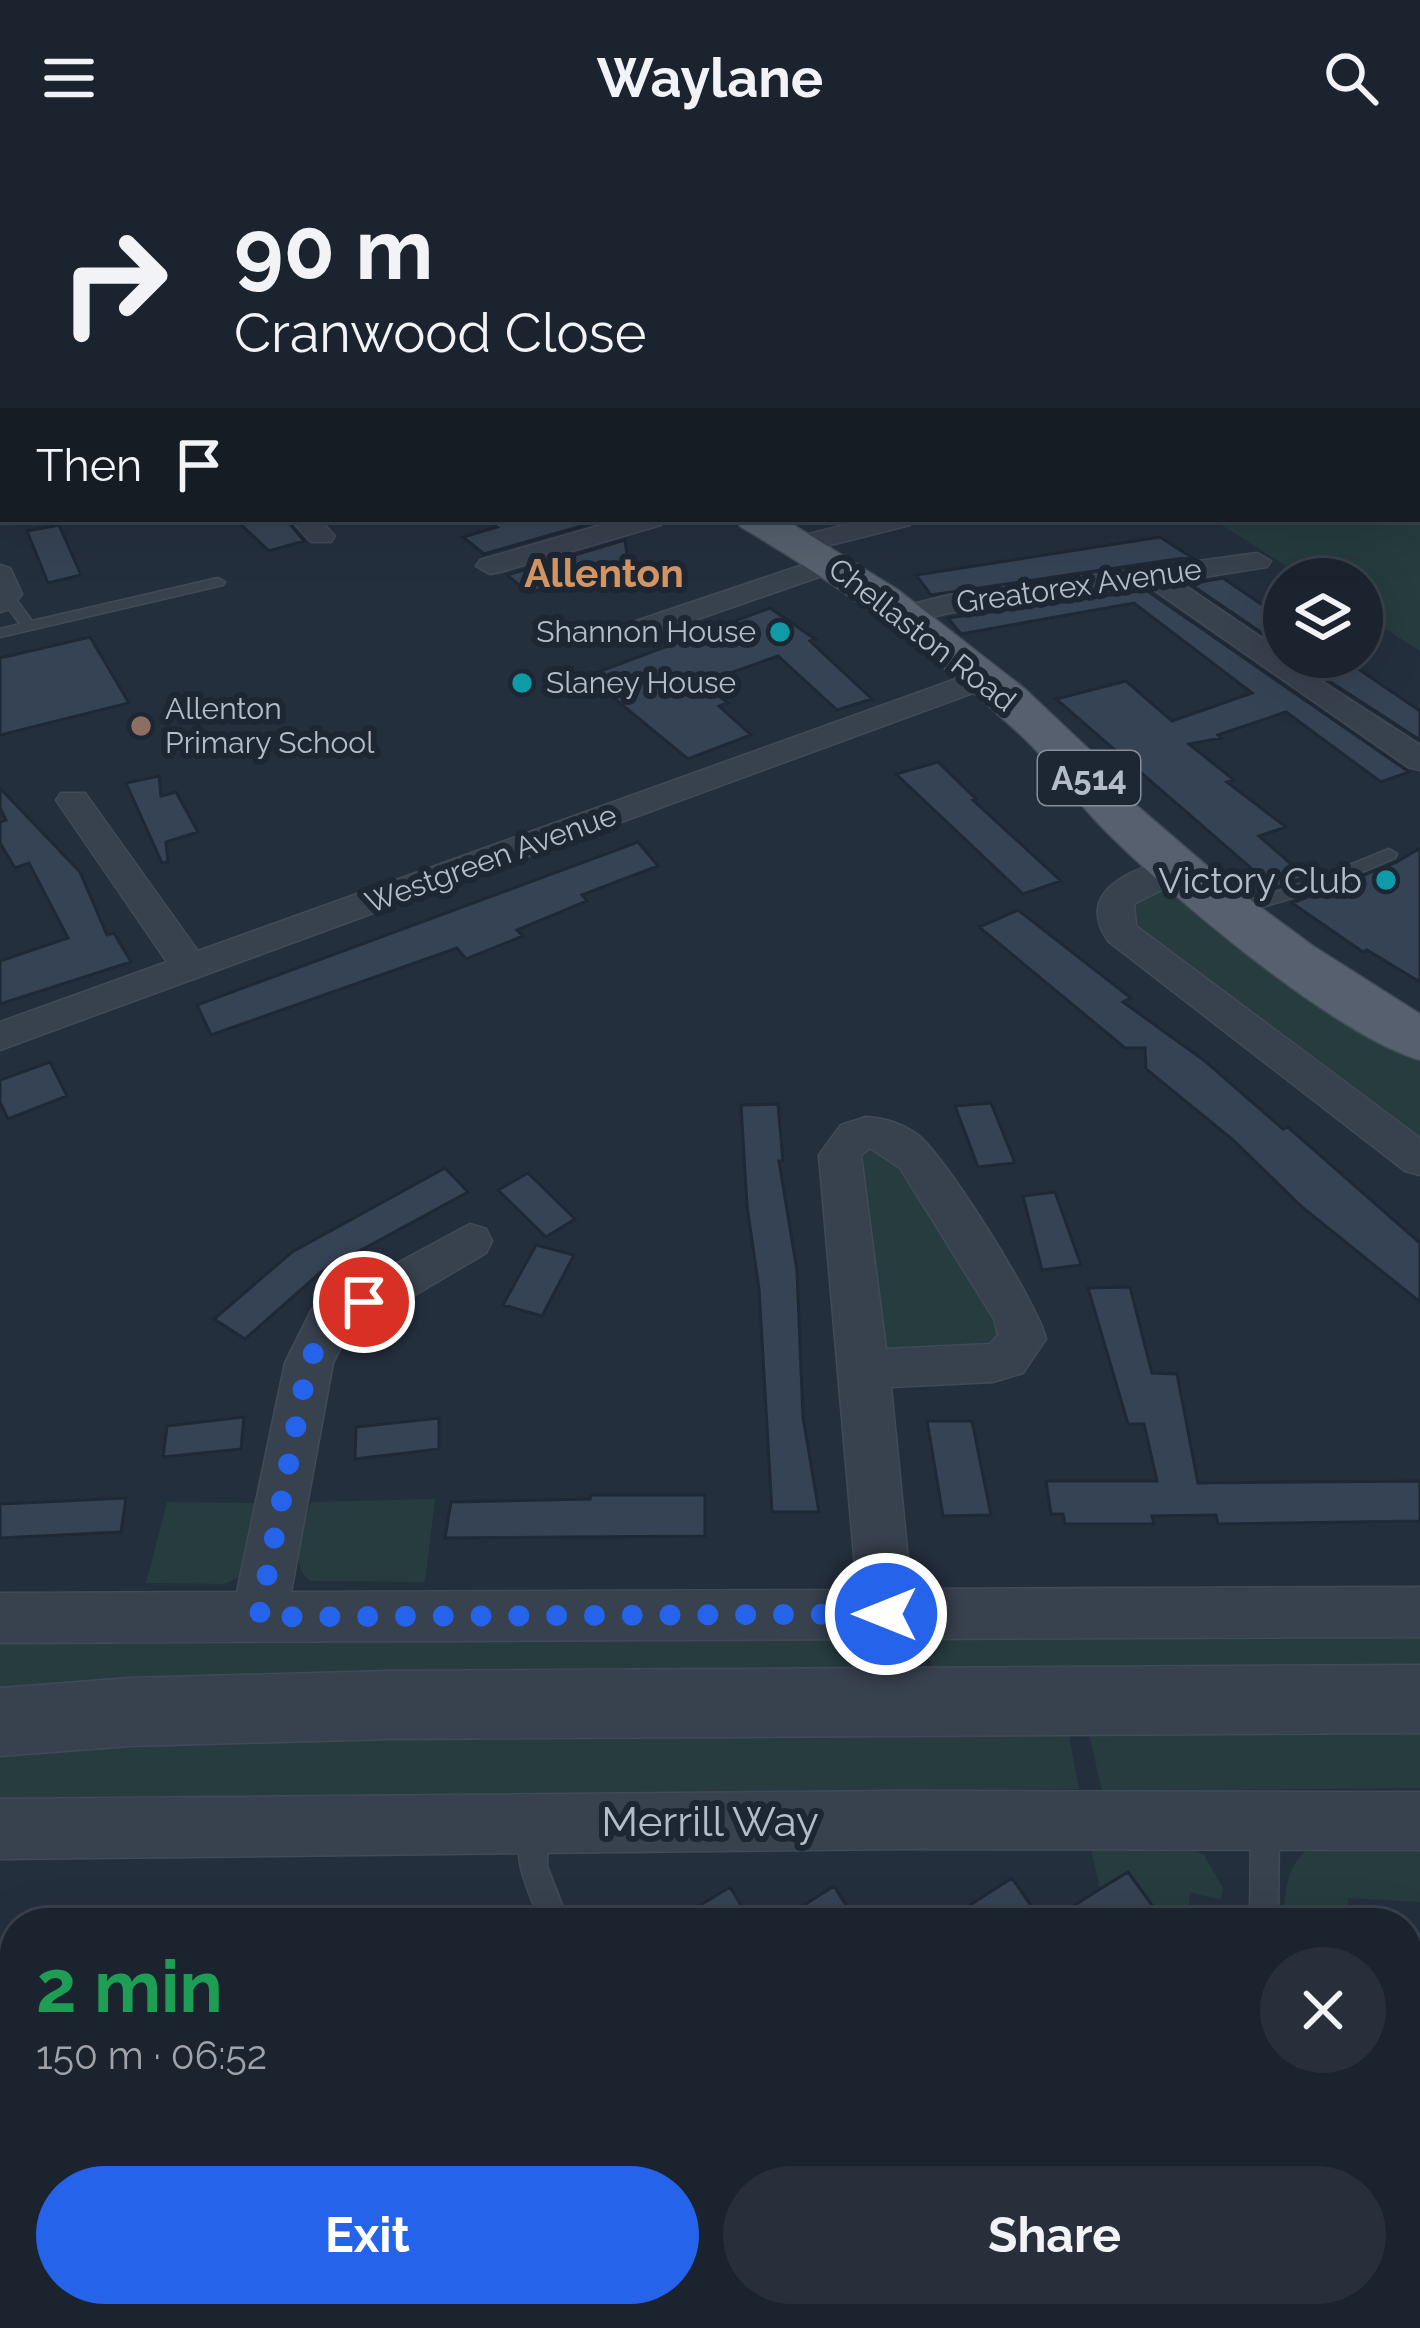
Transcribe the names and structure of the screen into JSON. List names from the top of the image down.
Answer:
{
  "streets": {
    "main road": ["Chellaston Road", "A514"],
    "street": ["Greatorex Avenue", "Westgreen Avenue", "Merrill Way"]
  },
  "crossings": [
    ["Greatorex Avenue", "Chellaston Road"],
    ["Chellaston Road", "Westgreen Avenue"]
  ],
  "districts": ["Allenton"],
  "places": [
    "Shannon House",
    "Slaney House",
    "Allenton Primary School",
    "Victory Club"
  ],
  "page": {
    "header": "Waylane",
    "turn": ["90 m", "Cranwood Close"],
    "then": "Then",
    "heading": ["2 min", "150 m · 06:52"],
    "buttons": ["Exit", "Share"]
  }
}
